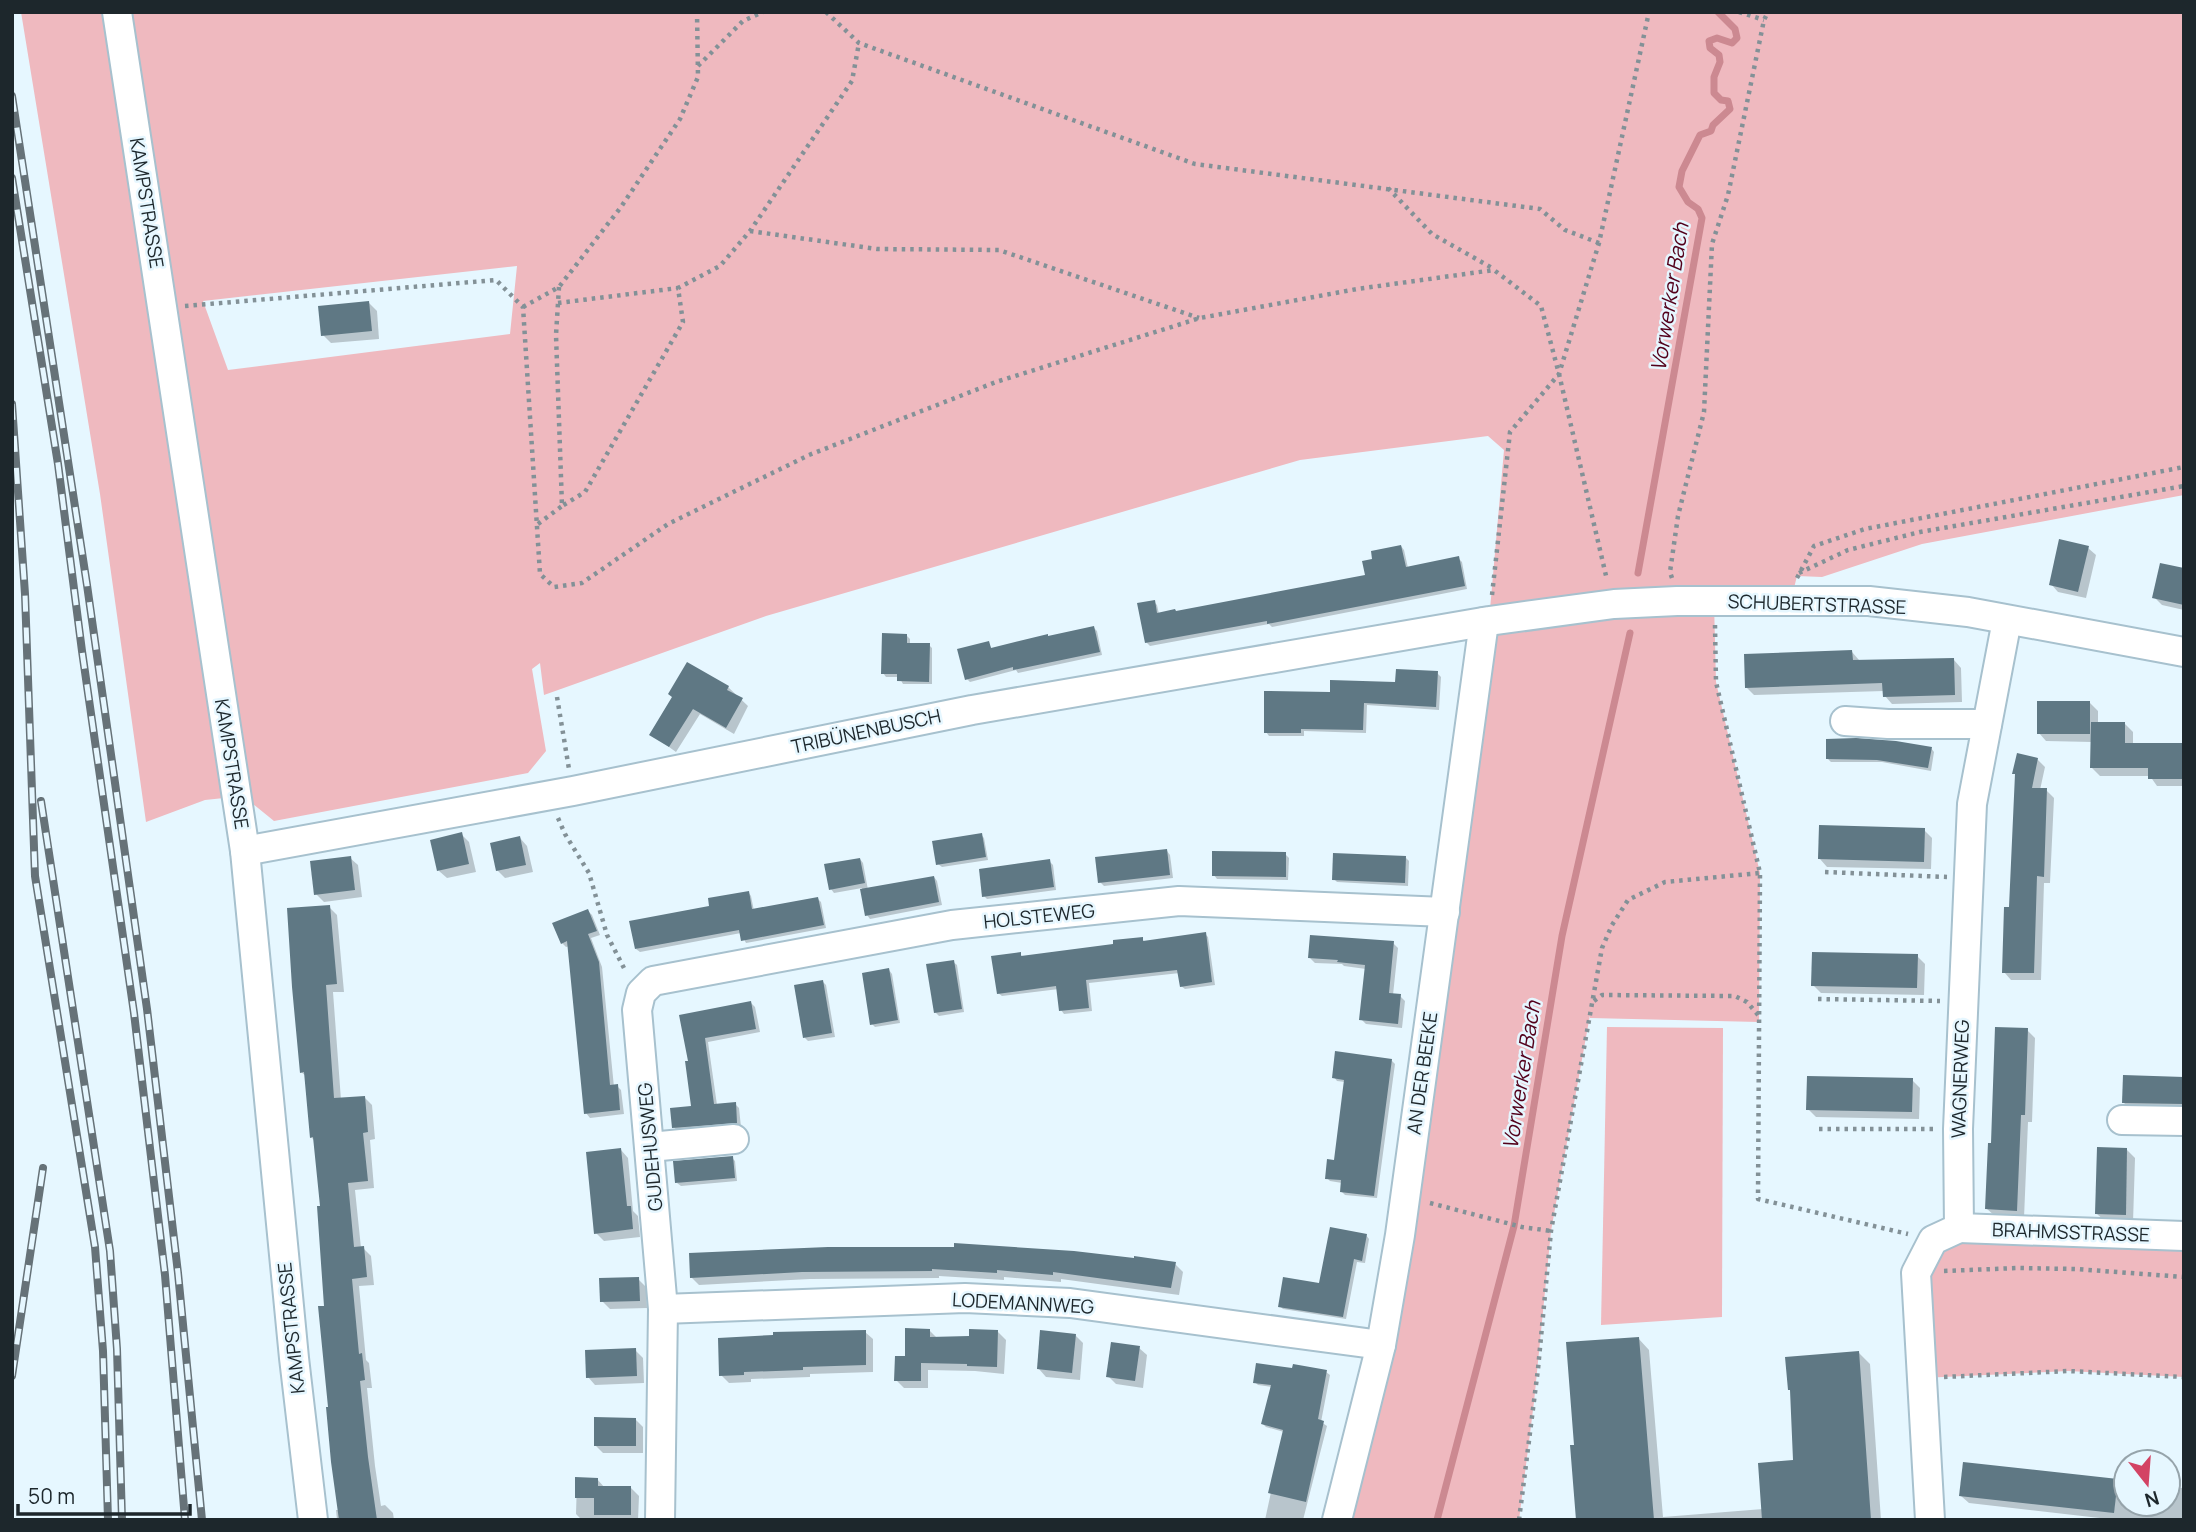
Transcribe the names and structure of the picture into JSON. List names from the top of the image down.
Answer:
{
  "streets": {
    "street": [
      "KAMPSTRASSE",
      "SCHUBERTSTRASSE",
      "TRIBÜNENBUSCH",
      "HOLSTEWEG",
      "AN DER BEEKE",
      "WAGNERWEG",
      "GUDEHUSWEG",
      "BRAHMSSTRASSE",
      "LODEMANNWEG"
    ]
  },
  "crossings": [
    ["KAMPSTRASSE", "TRIBÜNENBUSCH"],
    ["SCHUBERTSTRASSE", "TRIBÜNENBUSCH"],
    ["SCHUBERTSTRASSE", "AN DER BEEKE"],
    ["SCHUBERTSTRASSE", "WAGNERWEG"],
    ["TRIBÜNENBUSCH", "AN DER BEEKE"],
    ["HOLSTEWEG", "AN DER BEEKE"],
    ["HOLSTEWEG", "GUDEHUSWEG"],
    ["AN DER BEEKE", "LODEMANNWEG"],
    ["WAGNERWEG", "BRAHMSSTRASSE"],
    ["GUDEHUSWEG", "LODEMANNWEG"]
  ],
  "water": ["Vorwerker Bach"],
  "scale_bar": "50 m",
  "north": "bottom"
}
